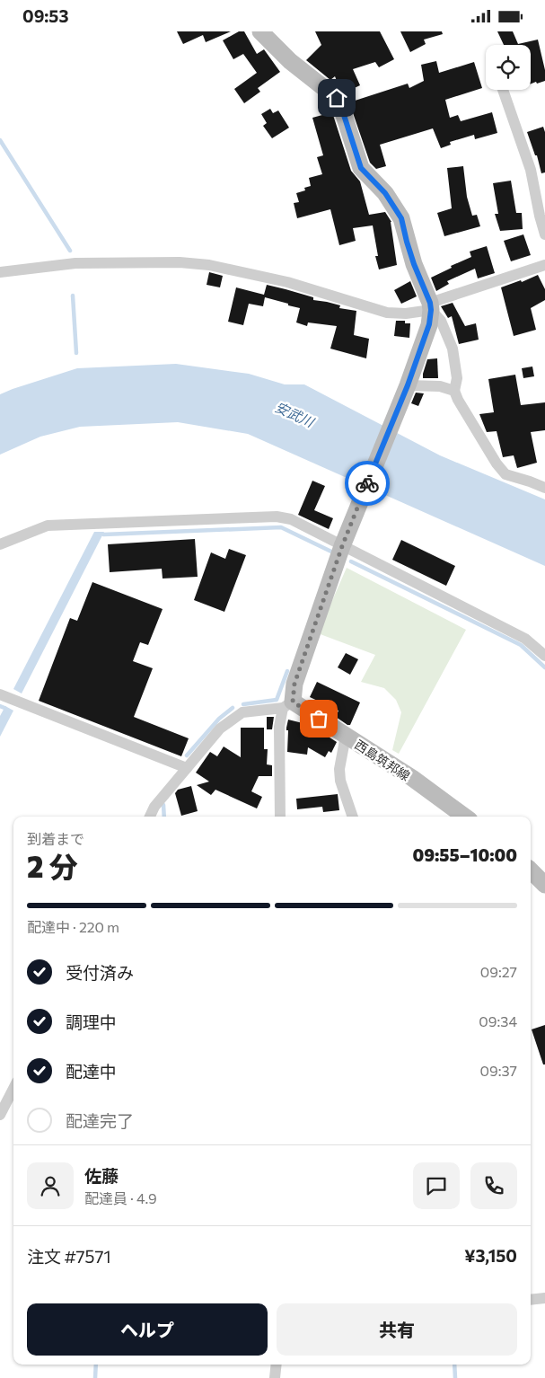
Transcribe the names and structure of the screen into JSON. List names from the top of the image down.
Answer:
{
  "streets": {
    "main road": ["西島筑邦線"]
  },
  "water": ["安武川"],
  "page": {
    "status": "09:53",
    "heading": ["2 分", "到着まで", "09:55–10:00"],
    "panel": [
      "佐藤",
      "配達員 · 4.9",
      "注文 #7571",
      "¥3,150"
    ],
    "bar": "配達中 · 220 m",
    "list": [
      ["受付済み", "09:27"],
      ["調理中", "09:34"],
      ["配達中", "09:37"],
      "配達完了"
    ],
    "buttons": ["ヘルプ", "共有"]
  }
}
